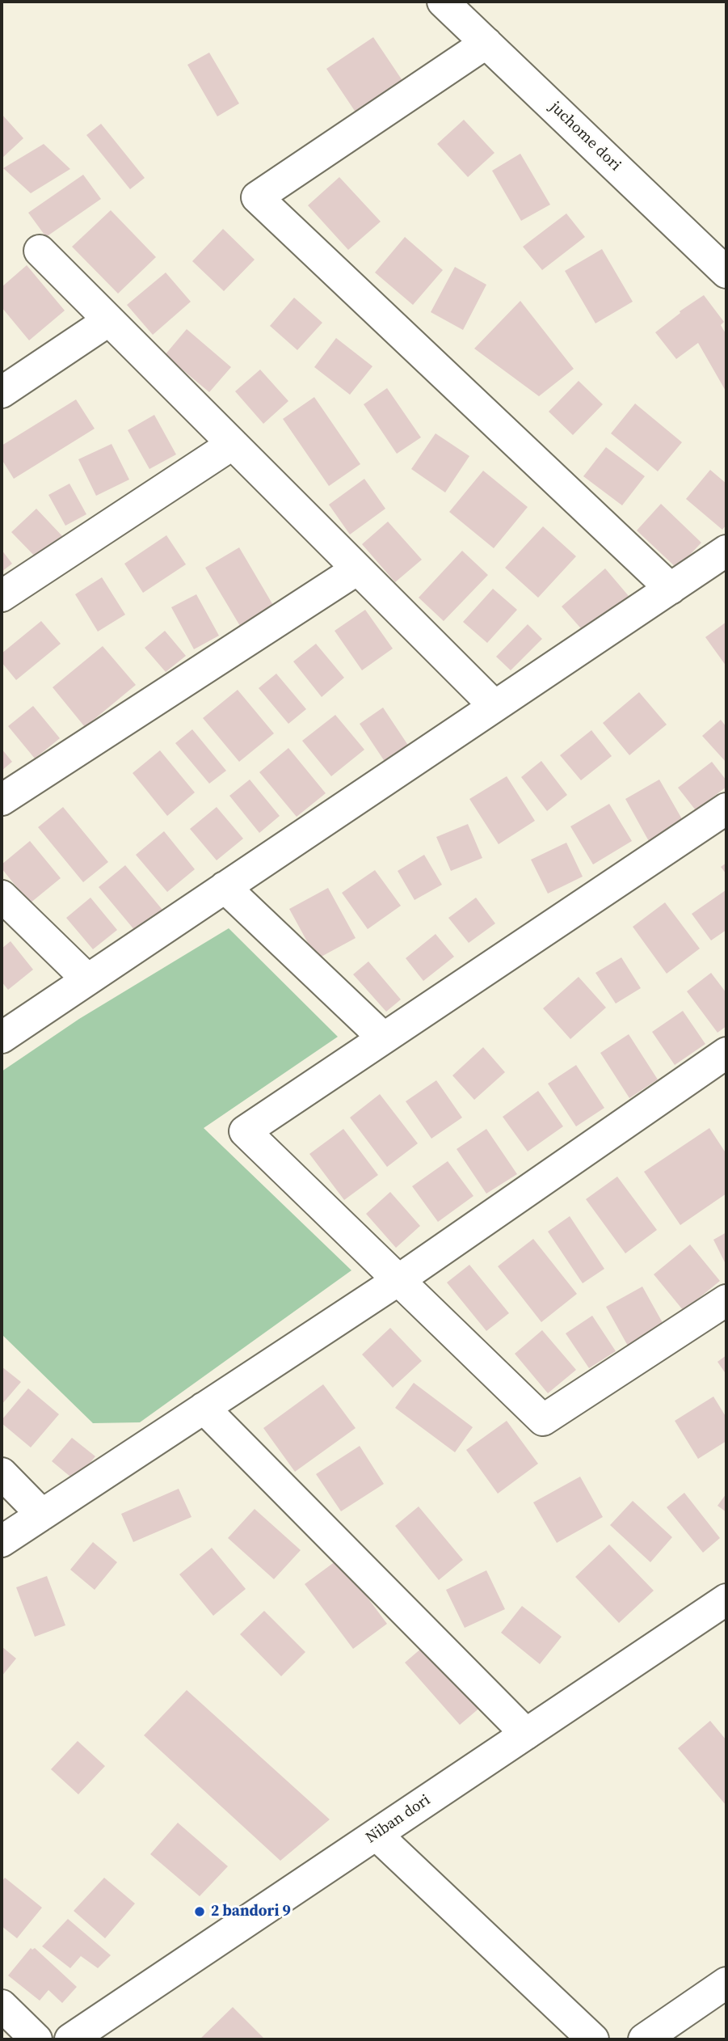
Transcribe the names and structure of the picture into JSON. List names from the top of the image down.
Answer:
{
  "streets": {
    "street": ["juchome dori", "Niban dori"]
  },
  "places": ["2 bandori 9"]
}
